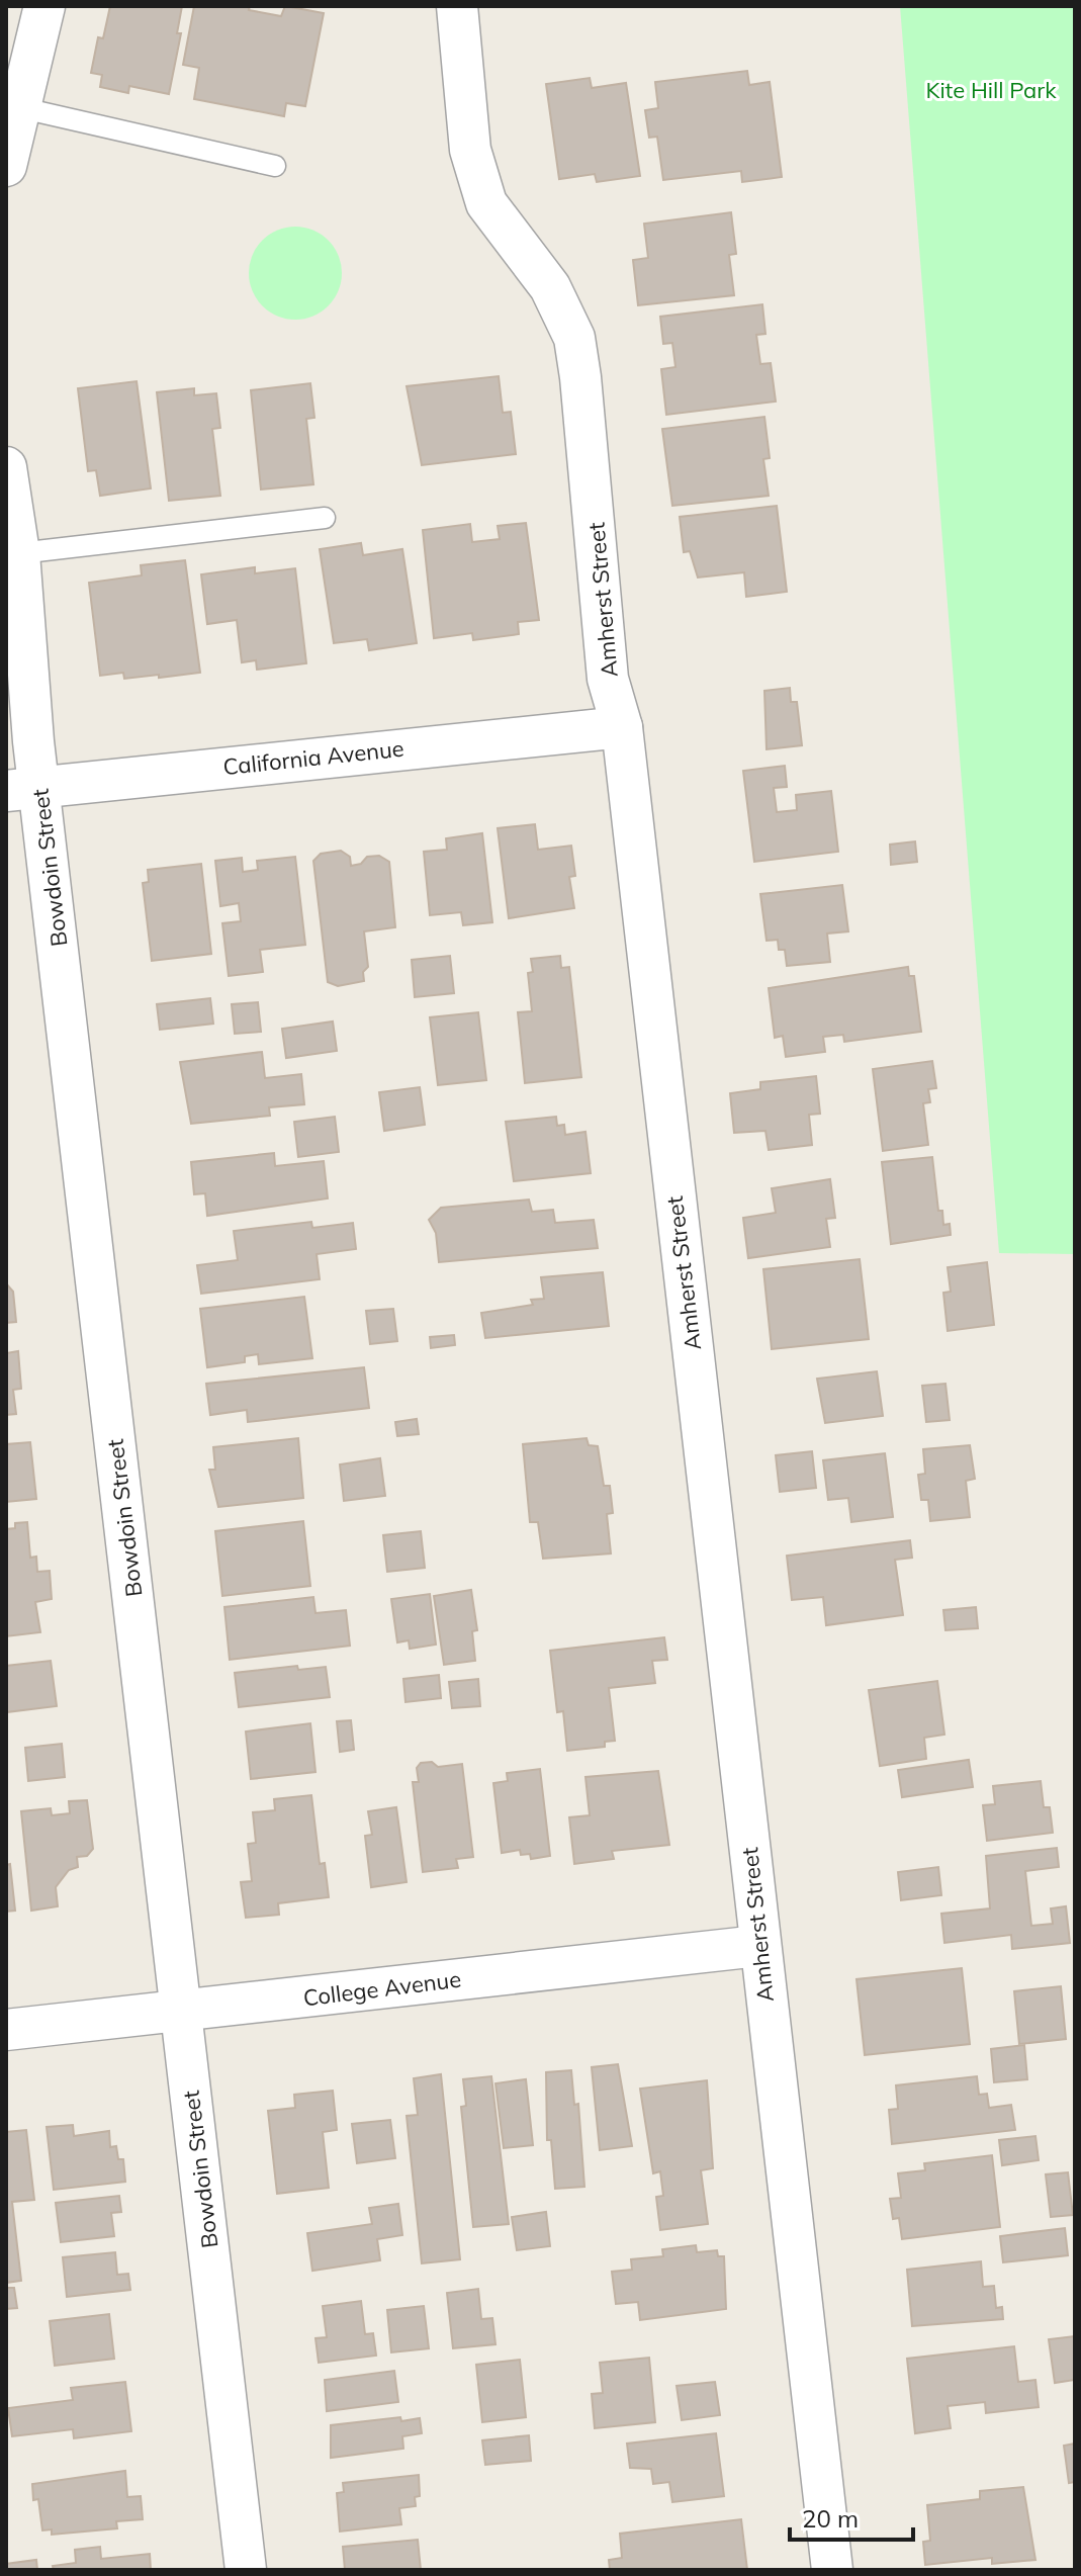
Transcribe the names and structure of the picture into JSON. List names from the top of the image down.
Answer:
{
  "streets": {
    "street": [
      "Amherst Street",
      "California Avenue",
      "Bowdoin Street",
      "College Avenue"
    ]
  },
  "crossings": [
    ["Amherst Street", "California Avenue"],
    ["Amherst Street", "College Avenue"],
    ["California Avenue", "Bowdoin Street"],
    ["Bowdoin Street", "College Avenue"]
  ],
  "parks": ["Kite Hill Park"],
  "scale_bar": "20 m"
}
